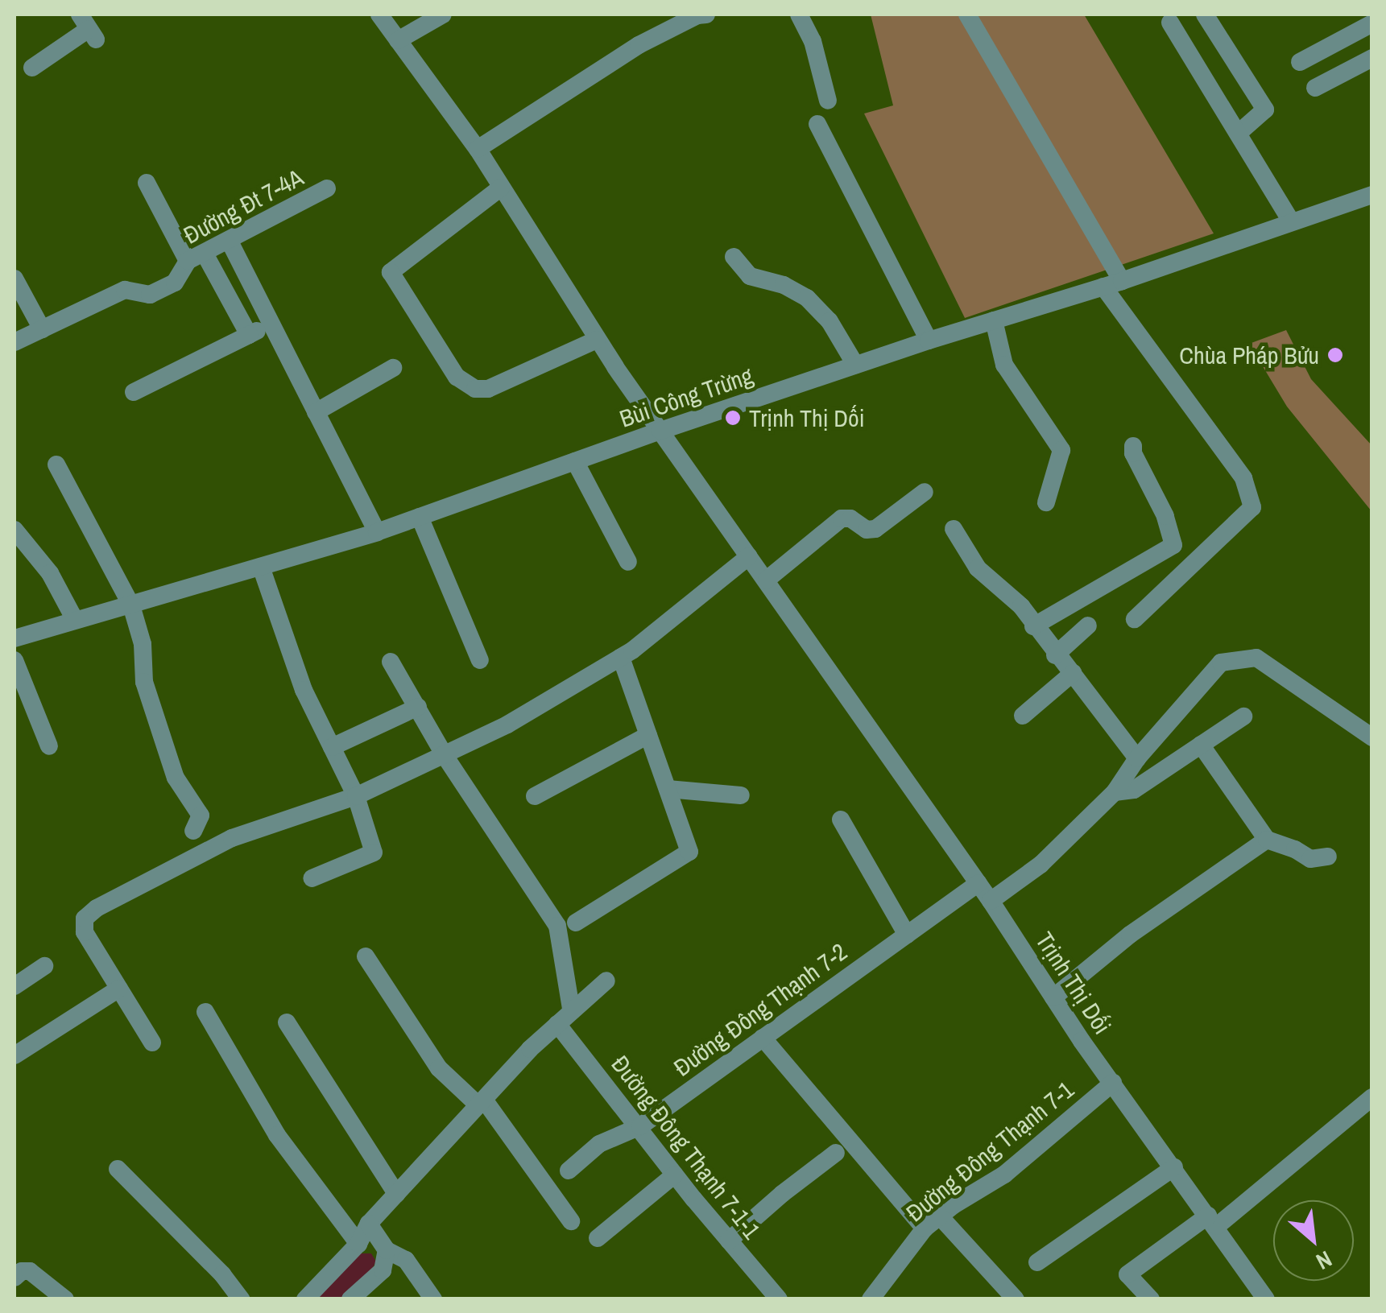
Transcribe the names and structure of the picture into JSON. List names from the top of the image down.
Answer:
{
  "streets": {
    "street": [
      "Đường Đt 7-4A",
      "Bùi Công Trừng",
      "Trịnh Thị Dối",
      "Đường Đông Thạnh 7-2",
      "Đường Đông Thạnh 7-1-1",
      "Đường Đông Thạnh 7-1"
    ]
  },
  "crossings": [
    ["Bùi Công Trừng", "Trịnh Thị Dối"],
    ["Trịnh Thị Dối", "Đường Đông Thạnh 7-2"],
    ["Trịnh Thị Dối", "Đường Đông Thạnh 7-1"],
    ["Đường Đông Thạnh 7-2", "Đường Đông Thạnh 7-1-1"]
  ],
  "places": ["Chùa Pháp Bửu", "Trịnh Thị Dối"],
  "north": "bottom right"
}
